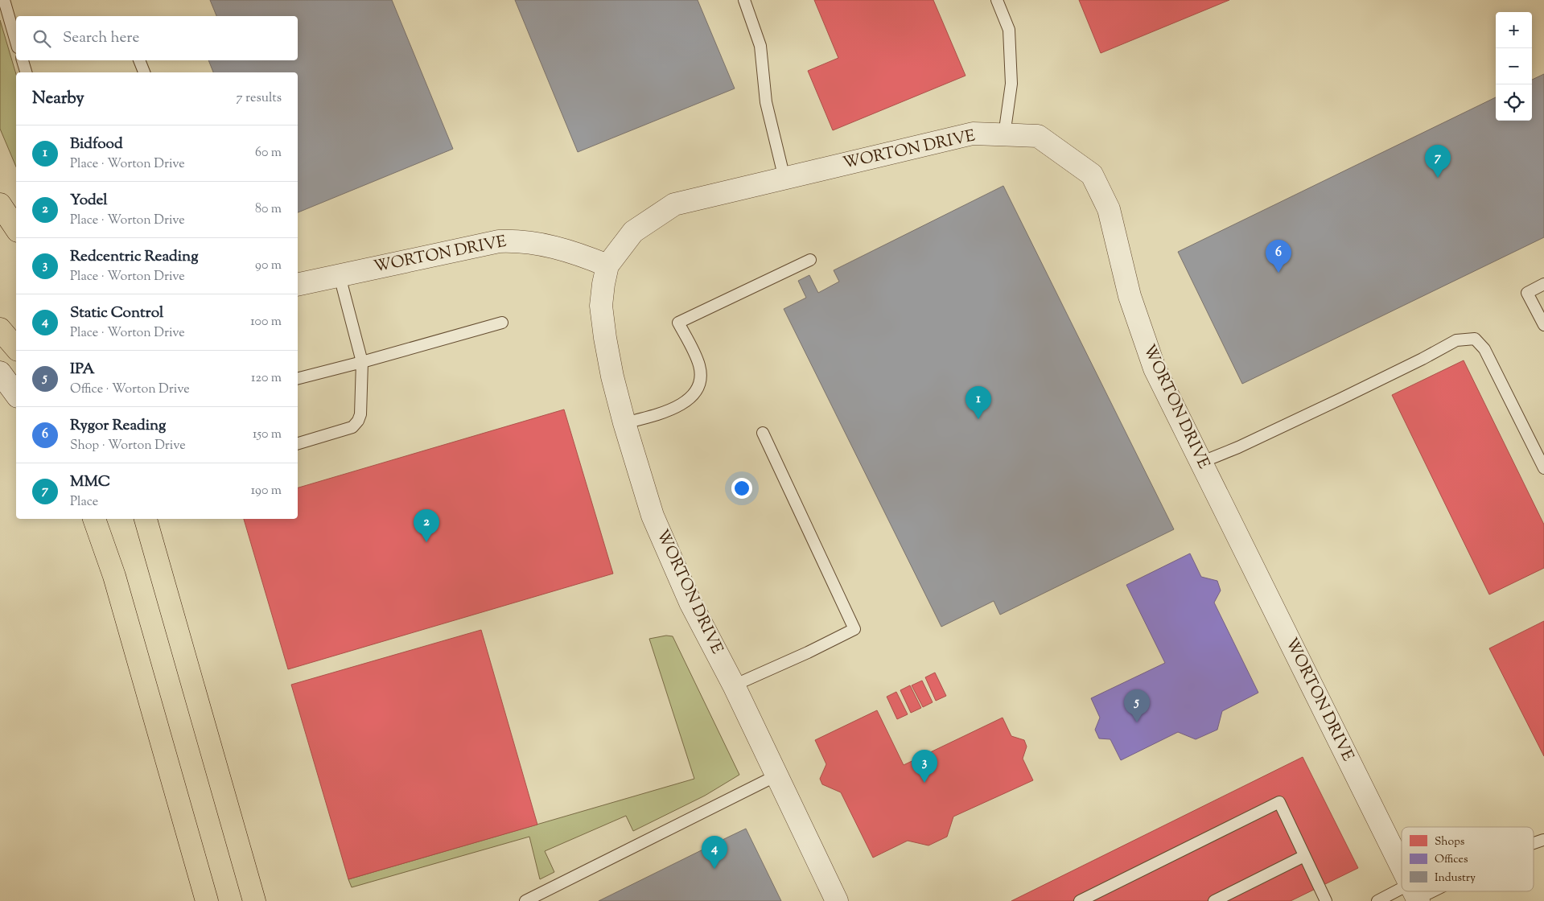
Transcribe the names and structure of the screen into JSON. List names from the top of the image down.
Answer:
{
  "streets": {
    "street": ["WORTON DRIVE"]
  },
  "legend": ["Shops", "Offices", "Industry"],
  "page": {
    "map_buttons": ["+", "−"],
    "search": "Search here",
    "heading": ["Nearby", "7 results"],
    "list": [
      {
        "mark": "1",
        "name": "Bidfood",
        "note": "Place · Worton Drive",
        "value": "60 m"
      },
      {
        "mark": "2",
        "name": "Yodel",
        "note": "Place · Worton Drive",
        "value": "80 m"
      },
      {
        "mark": "3",
        "name": "Redcentric Reading",
        "note": "Place · Worton Drive",
        "value": "90 m"
      },
      {
        "mark": "4",
        "name": "Static Control",
        "note": "Place · Worton Drive",
        "value": "100 m"
      },
      {
        "mark": "5",
        "name": "IPA",
        "note": "Office · Worton Drive",
        "value": "120 m"
      },
      {
        "mark": "6",
        "name": "Rygor Reading",
        "note": "Shop · Worton Drive",
        "value": "150 m"
      },
      {
        "mark": "7",
        "name": "MMC",
        "note": "Place",
        "value": "190 m"
      }
    ],
    "pins": [
      "7",
      "6",
      "1",
      "2",
      "5",
      "3",
      "4"
    ]
  }
}
